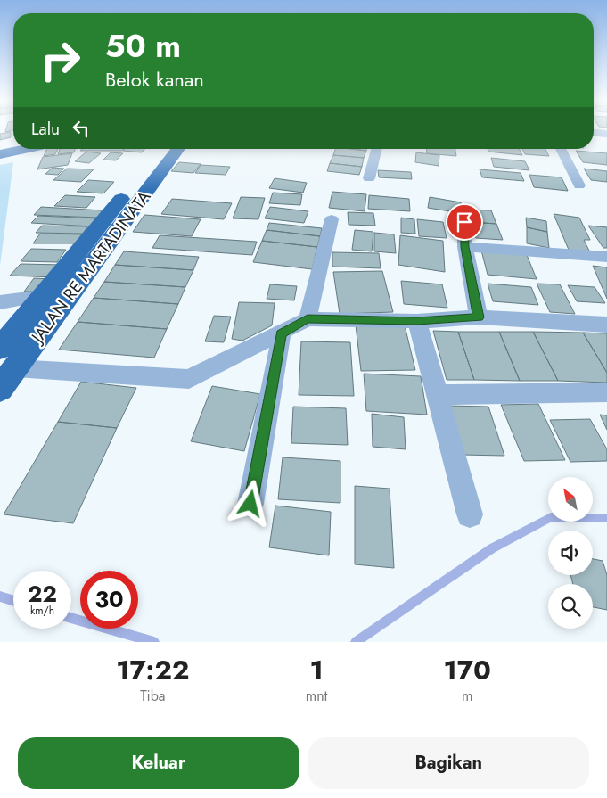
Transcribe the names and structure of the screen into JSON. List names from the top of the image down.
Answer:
{
  "streets": {
    "highway": ["JALAN RE MARTADINATA"]
  },
  "north": "top left",
  "page": {
    "turn": ["50 m", "Belok kanan"],
    "then": "Lalu",
    "speed": "22 km/h",
    "limit": "30",
    "eta": [
      "17:22",
      "Tiba",
      "1",
      "mnt",
      "170",
      "m"
    ],
    "buttons": ["Keluar", "Bagikan"]
  }
}
